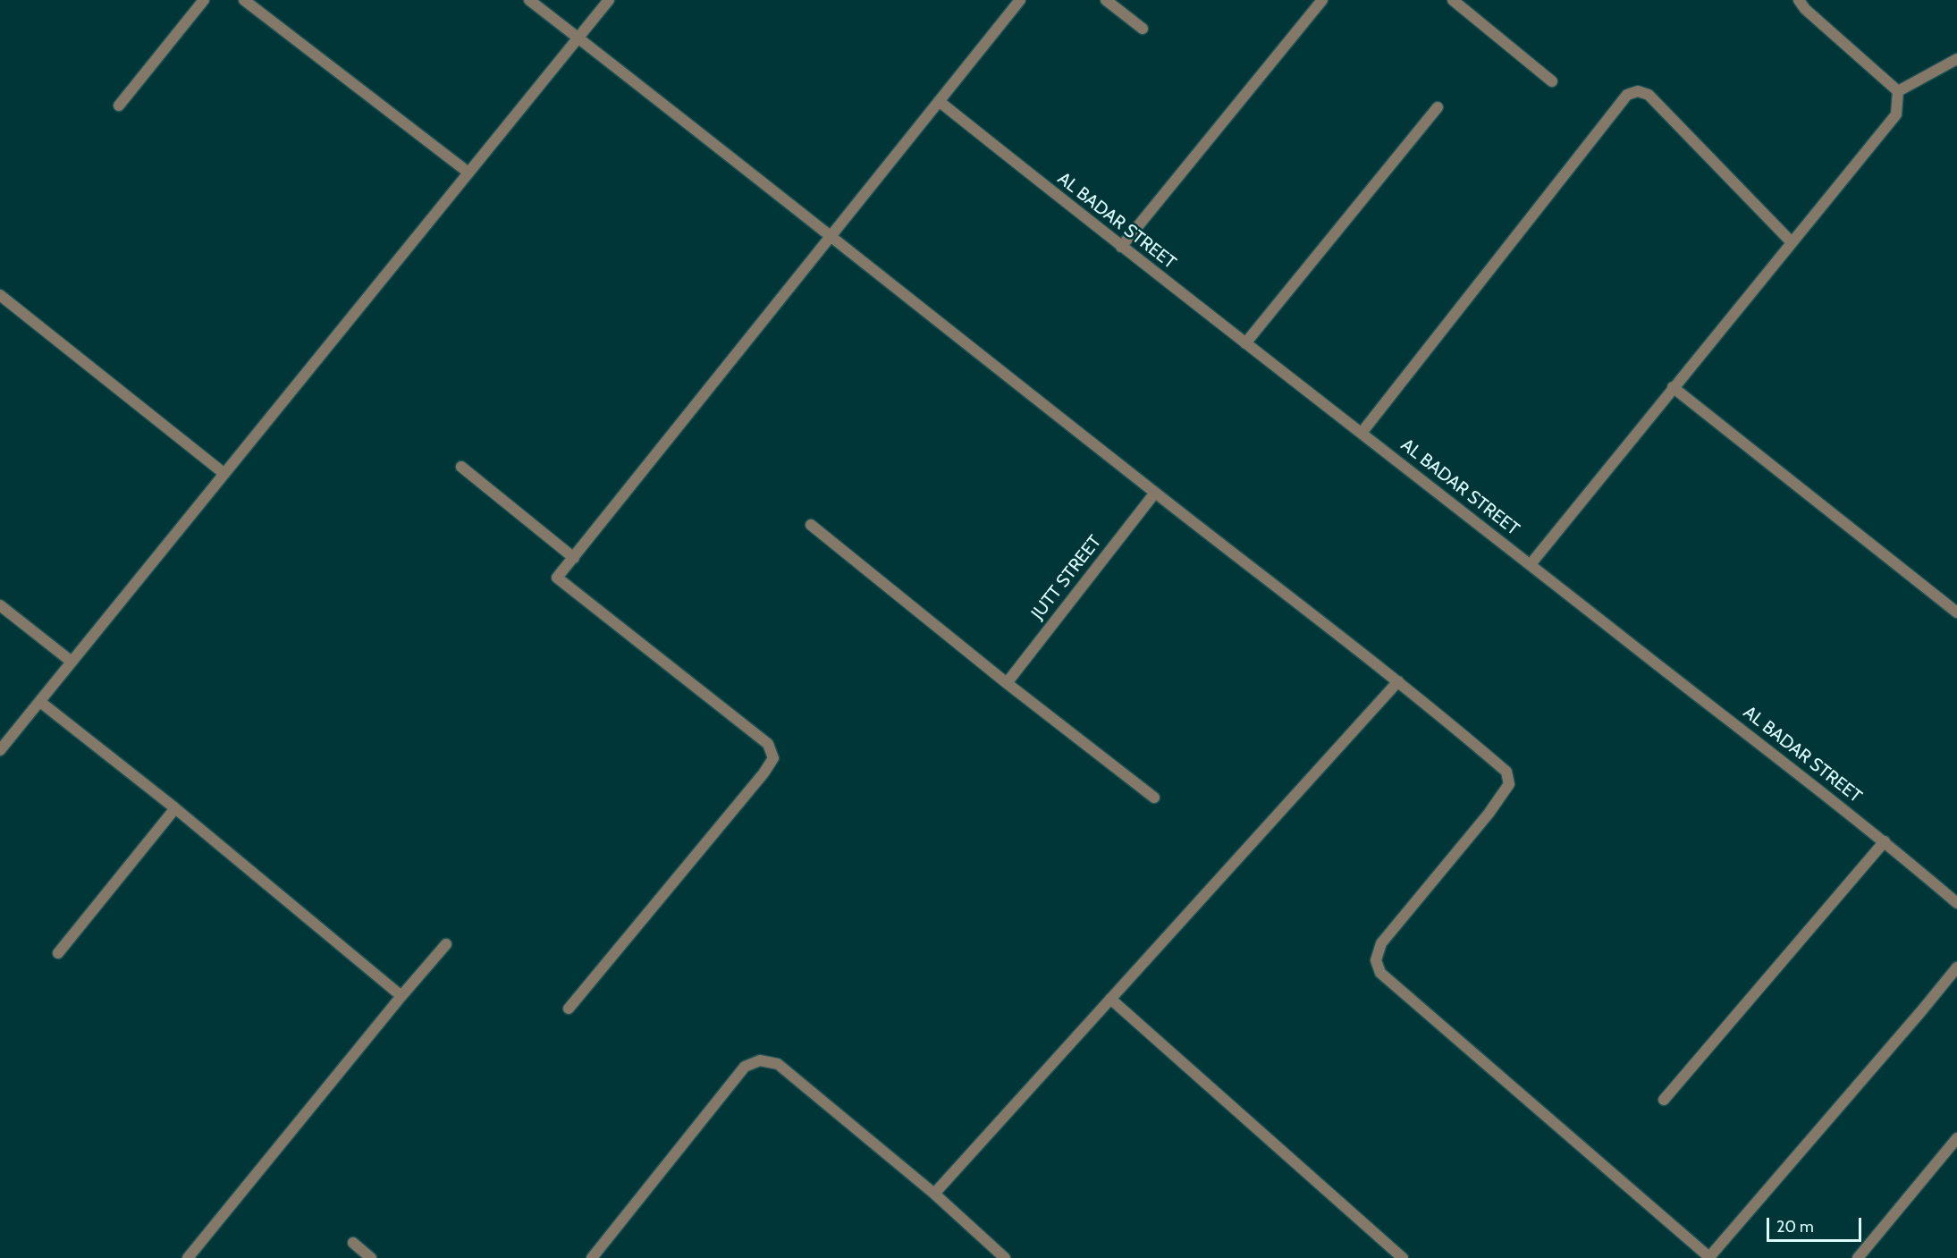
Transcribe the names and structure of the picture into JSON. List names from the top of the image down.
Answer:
{
  "streets": {
    "street": ["AL BADAR STREET", "JUTT STREET"]
  },
  "scale_bar": "20 m"
}
